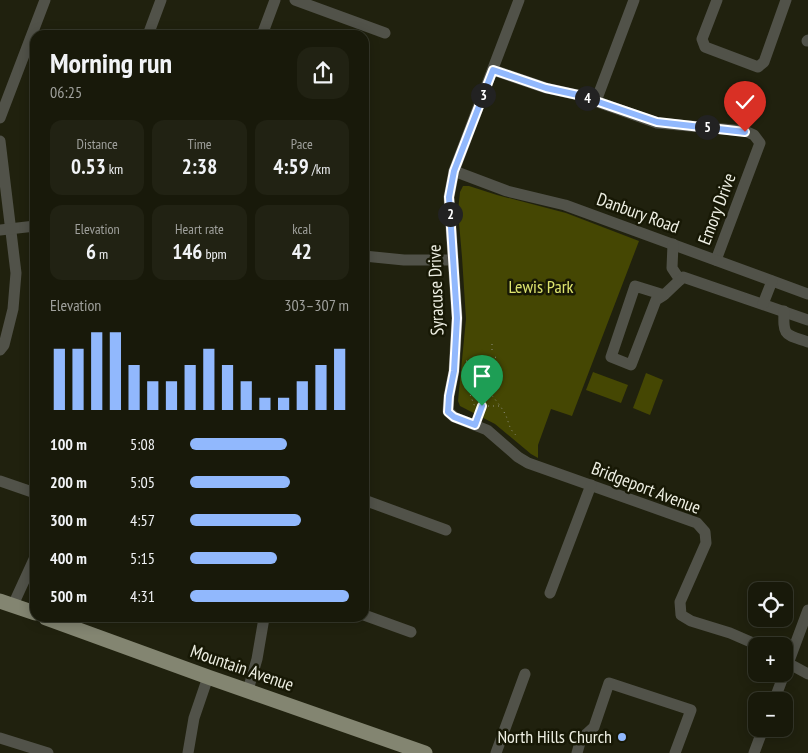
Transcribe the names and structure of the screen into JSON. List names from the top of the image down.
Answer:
{
  "streets": {
    "main road": ["Mountain Avenue"],
    "street": [
      "Emory Drive",
      "Danbury Road",
      "Syracuse Drive",
      "Bridgeport Avenue"
    ]
  },
  "crossings": [
    ["Emory Drive", "Danbury Road"],
    ["Danbury Road", "Syracuse Drive"],
    ["Syracuse Drive", "Bridgeport Avenue"]
  ],
  "parks": ["Lewis Park"],
  "places": ["North Hills Church"],
  "page": {
    "heading": ["Morning run", "06:25"],
    "pins": [
      "3",
      "4",
      "5",
      "2"
    ],
    "stats": [
      ["Distance", "0.53 km"],
      ["Time", "2:38"],
      ["Pace", "4:59 /km"],
      ["Elevation", "6 m"],
      ["Heart rate", "146 bpm"],
      ["kcal", "42"]
    ],
    "chart": ["Elevation", "303–307 m"],
    "list": [
      {
        "name": "100 m",
        "note": "5:08"
      },
      {
        "name": "200 m",
        "note": "5:05"
      },
      {
        "name": "300 m",
        "note": "4:57"
      },
      {
        "name": "400 m",
        "note": "5:15"
      },
      {
        "name": "500 m",
        "note": "4:31"
      }
    ],
    "map_buttons": ["+", "−"]
  }
}
